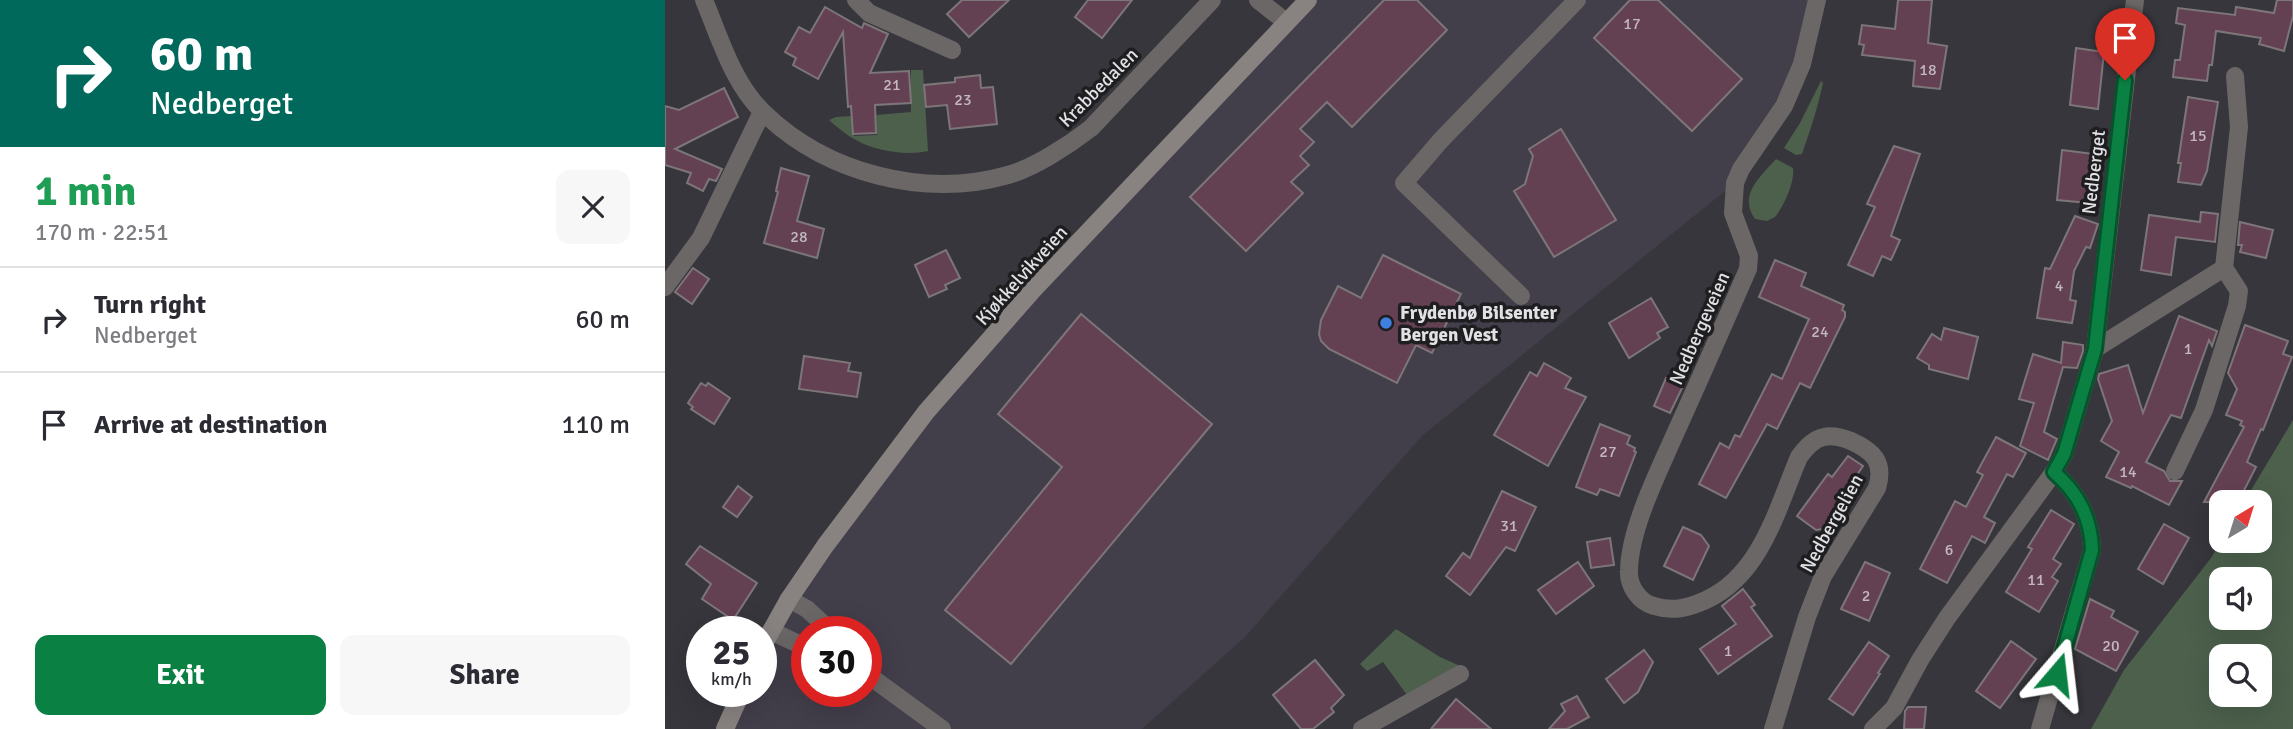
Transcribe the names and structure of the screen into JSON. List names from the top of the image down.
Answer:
{
  "streets": {
    "main road": ["Kjøkkelvikveien"],
    "street": [
      "Krabbedalen",
      "Nedberget",
      "Nedbergeveien",
      "Nedbergelien"
    ]
  },
  "crossings": [
    ["Nedbergeveien", "Nedbergelien"]
  ],
  "places": ["Frydenbø Bilsenter Bergen Vest"],
  "house_numbers": [
    "17",
    "18",
    "21",
    "23",
    "15",
    "28",
    "4",
    "24",
    "1",
    "27",
    "14",
    "31",
    "6",
    "11",
    "2",
    "20",
    "1"
  ],
  "north": "top right",
  "page": {
    "turn": ["60 m", "Nedberget"],
    "heading": ["1 min", "170 m · 22:51"],
    "list": [
      {
        "name": "Turn right",
        "note": "Nedberget",
        "value": "60 m"
      },
      {
        "name": "Arrive at destination",
        "value": "110 m"
      }
    ],
    "speed": "25 km/h",
    "limit": "30",
    "buttons": ["Exit", "Share"]
  }
}
